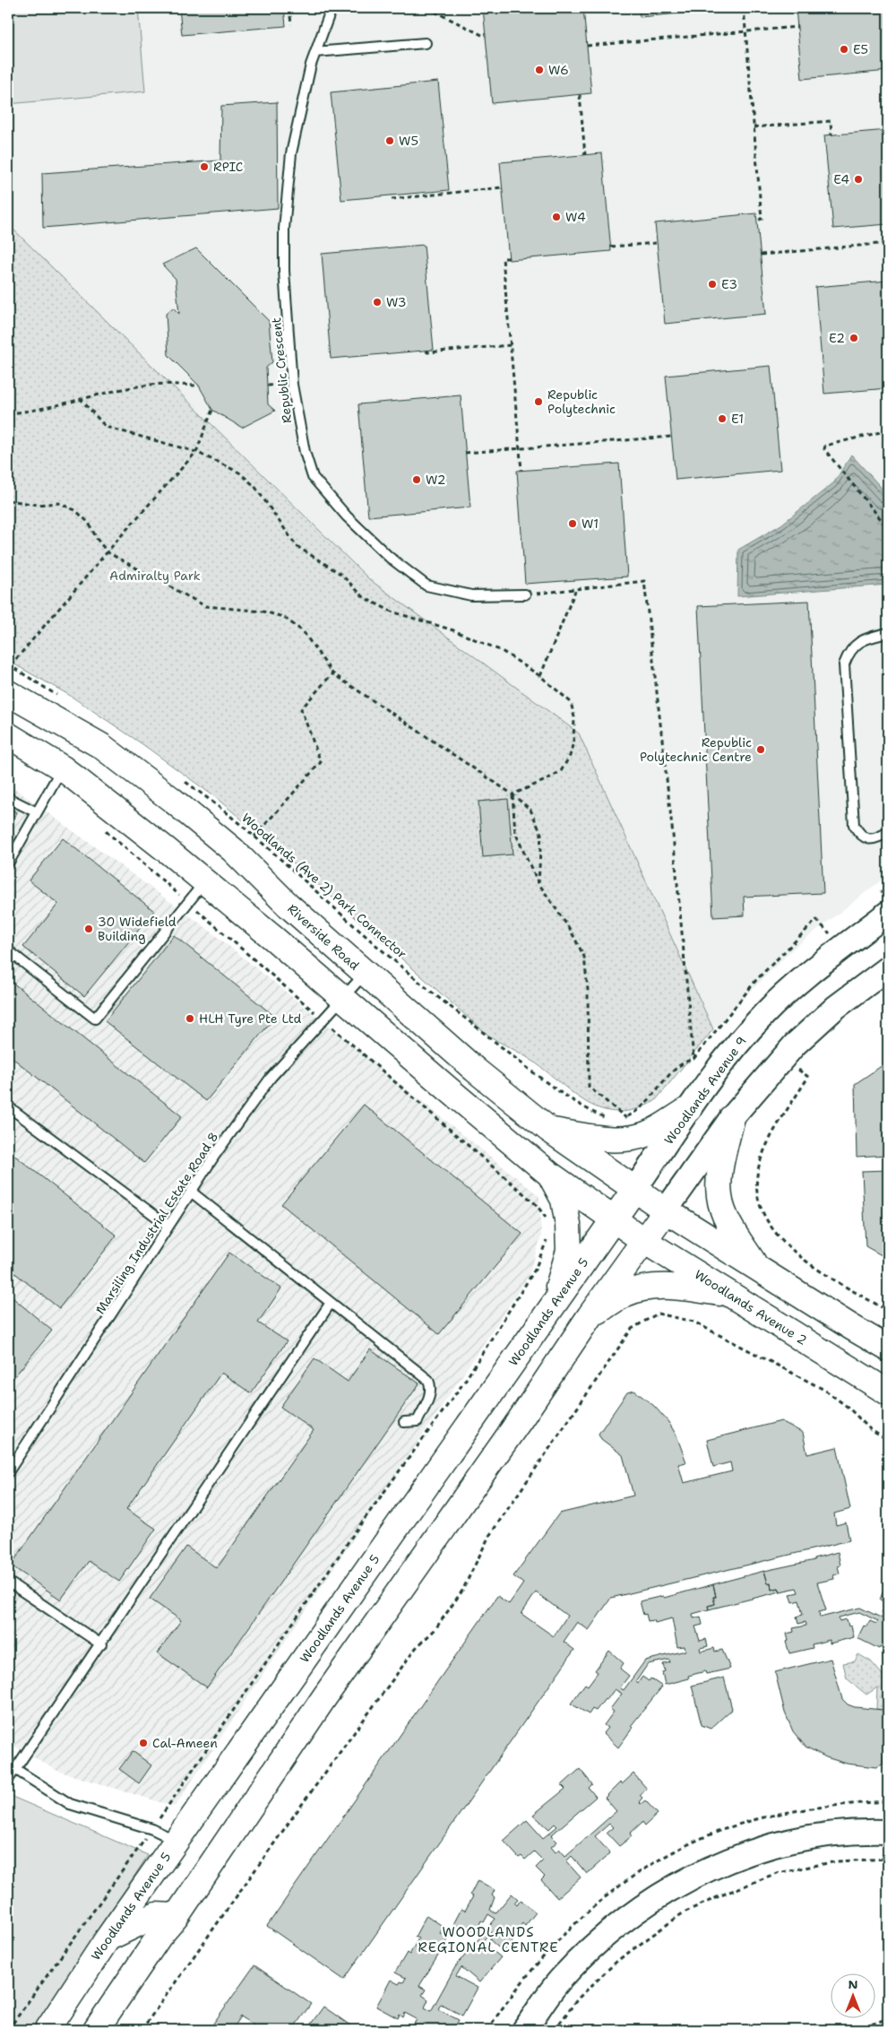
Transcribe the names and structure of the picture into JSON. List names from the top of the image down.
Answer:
{
  "streets": {
    "main road": [
      "Riverside Road",
      "Woodlands Avenue 9",
      "Woodlands Avenue 2",
      "Woodlands Avenue 5"
    ],
    "lane": ["Republic Crescent", "Marsiling Industrial Estate Road 8"],
    "path": ["Woodlands (Ave 2) Park Connector"]
  },
  "crossings": [
    ["Riverside Road", "Woodlands Avenue 9"],
    ["Riverside Road", "Marsiling Industrial Estate Road 8"],
    ["Riverside Road", "Woodlands Avenue 5"],
    ["Woodlands Avenue 9", "Woodlands Avenue 5"],
    ["Woodlands Avenue 2", "Woodlands Avenue 5"]
  ],
  "districts": ["WOODLANDS REGIONAL CENTRE"],
  "parks": ["Admiralty Park"],
  "places": [
    "E5",
    "W6",
    "W5",
    "RPIC",
    "E4",
    "W4",
    "E3",
    "W3",
    "E2",
    "Republic Polytechnic",
    "E1",
    "W2",
    "W1",
    "Republic Polytechnic Centre",
    "30 Widefield Building",
    "HLH Tyre Pte Ltd",
    "Cal-Ameen"
  ],
  "north": "top"
}
